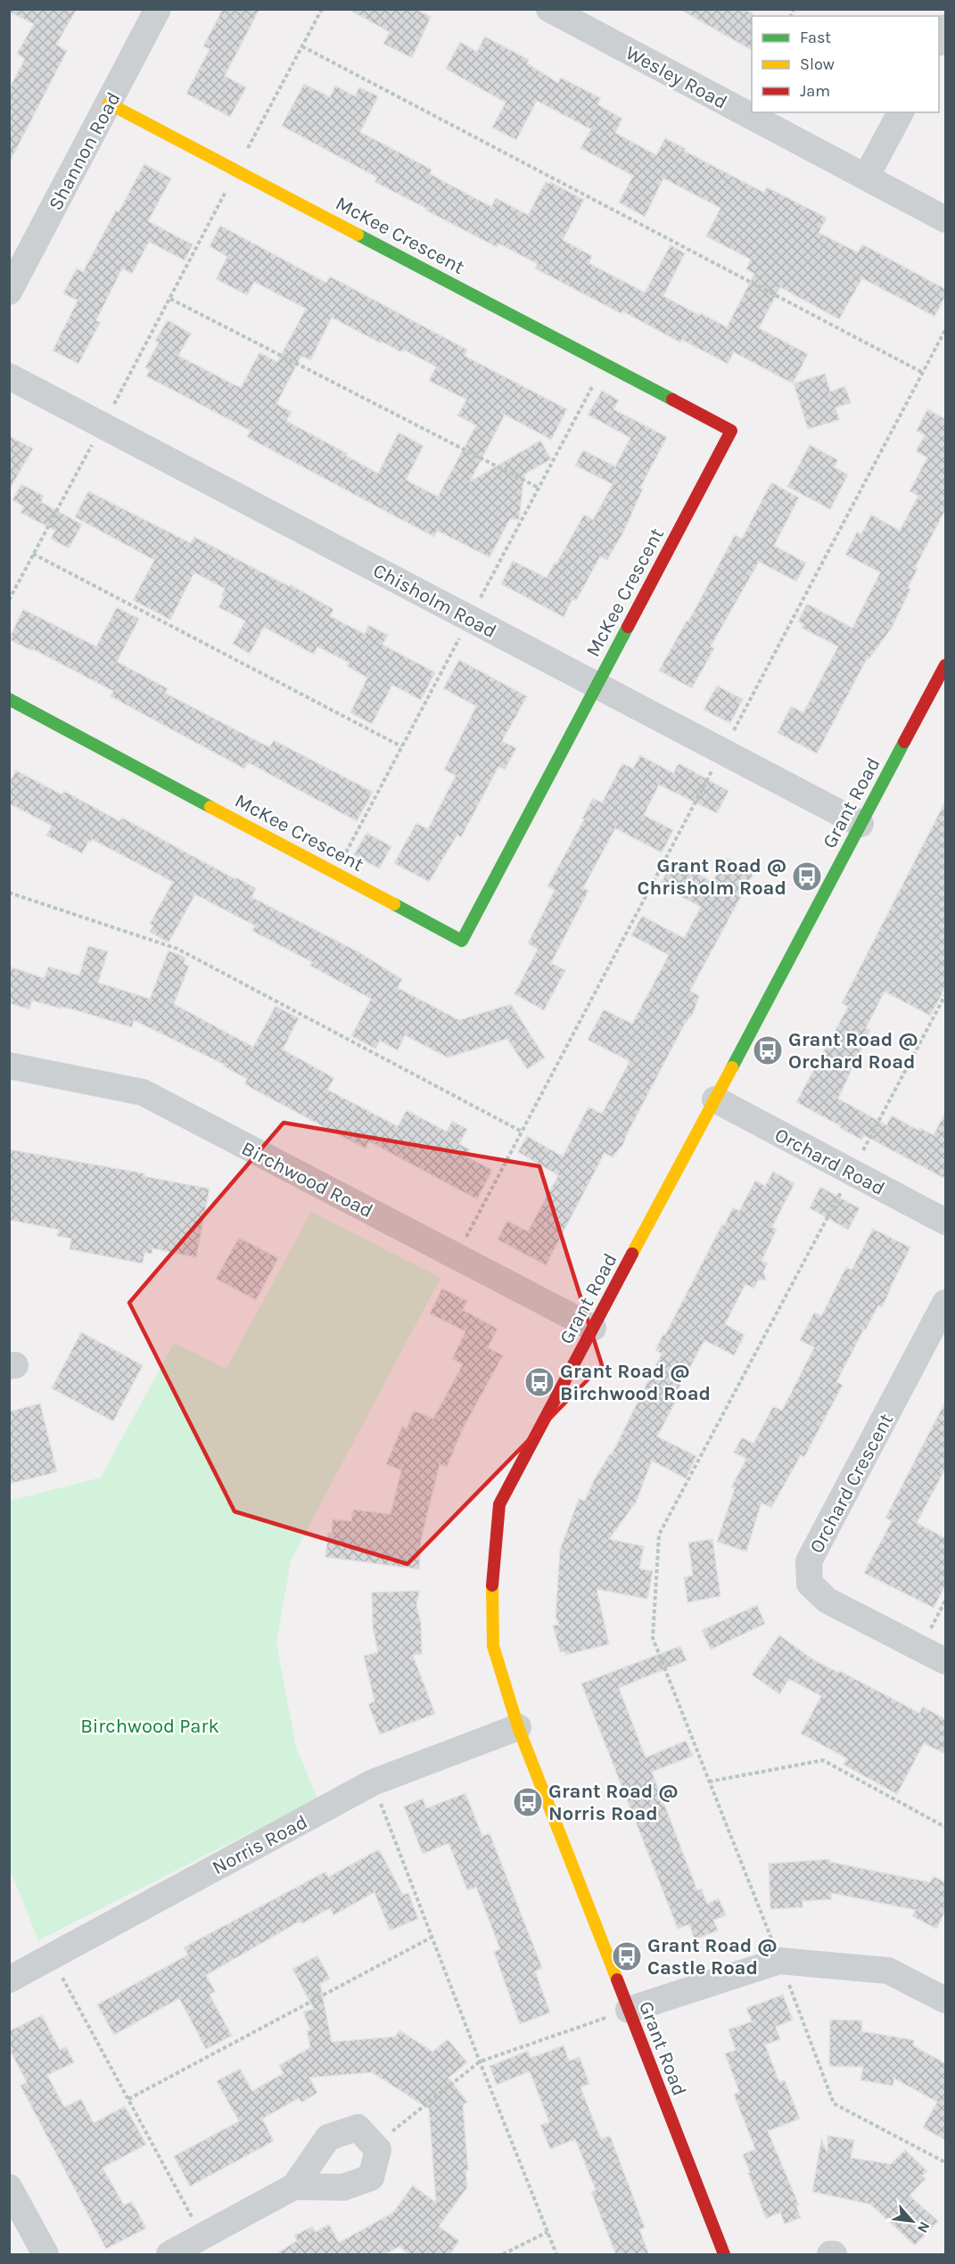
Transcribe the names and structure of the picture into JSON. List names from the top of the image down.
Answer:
{
  "streets": {
    "street": [
      "Wesley Road",
      "Shannon Road",
      "McKee Crescent",
      "Chisholm Road",
      "Grant Road",
      "Orchard Road",
      "Birchwood Road",
      "Orchard Crescent",
      "Norris Road"
    ]
  },
  "crossings": [
    ["Shannon Road", "McKee Crescent"],
    ["McKee Crescent", "Chisholm Road"],
    ["Chisholm Road", "Grant Road"],
    ["Grant Road", "Orchard Road"],
    ["Grant Road", "Birchwood Road"],
    ["Grant Road", "Norris Road"]
  ],
  "parks": ["Birchwood Park"],
  "places": {
    "bus stop": [
      "Grant Road @ Chrisholm Road",
      "Grant Road @ Orchard Road",
      "Grant Road @ Birchwood Road",
      "Grant Road @ Norris Road",
      "Grant Road @ Castle Road"
    ]
  },
  "legend": ["Fast", "Slow", "Jam"],
  "north": "bottom right"
}
